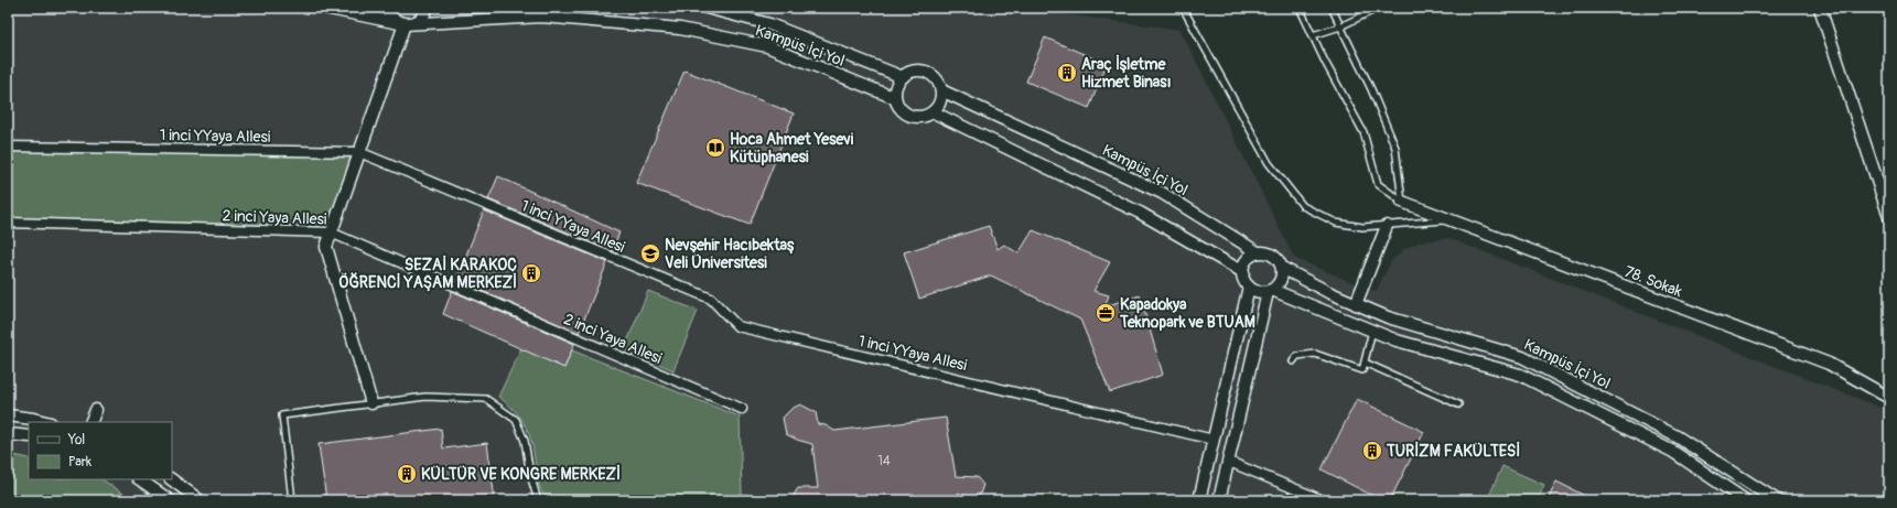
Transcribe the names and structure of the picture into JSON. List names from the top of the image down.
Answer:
{
  "streets": {
    "street": [
      "Kampüs İçi Yol",
      "1 inci YYaya Allesi",
      "2 inci Yaya Allesi",
      "78. Sokak"
    ]
  },
  "places": {
    "building": [
      "Araç İşletme Hizmet Binası",
      "SEZAİ KARAKOÇ ÖĞRENCİ YAŞAM MERKEZİ",
      "TURİZM FAKÜLTESİ",
      "KÜLTÜR VE KONGRE MERKEZİ"
    ],
    "library": ["Hoca Ahmet Yesevi Kütüphanesi"],
    "school or university": ["Nevşehir Hacıbektaş Veli Üniversitesi"],
    "office": ["Kapadokya Teknopark ve BTUAM"]
  },
  "house_numbers": ["14"],
  "legend": ["Yol", "Park"]
}
